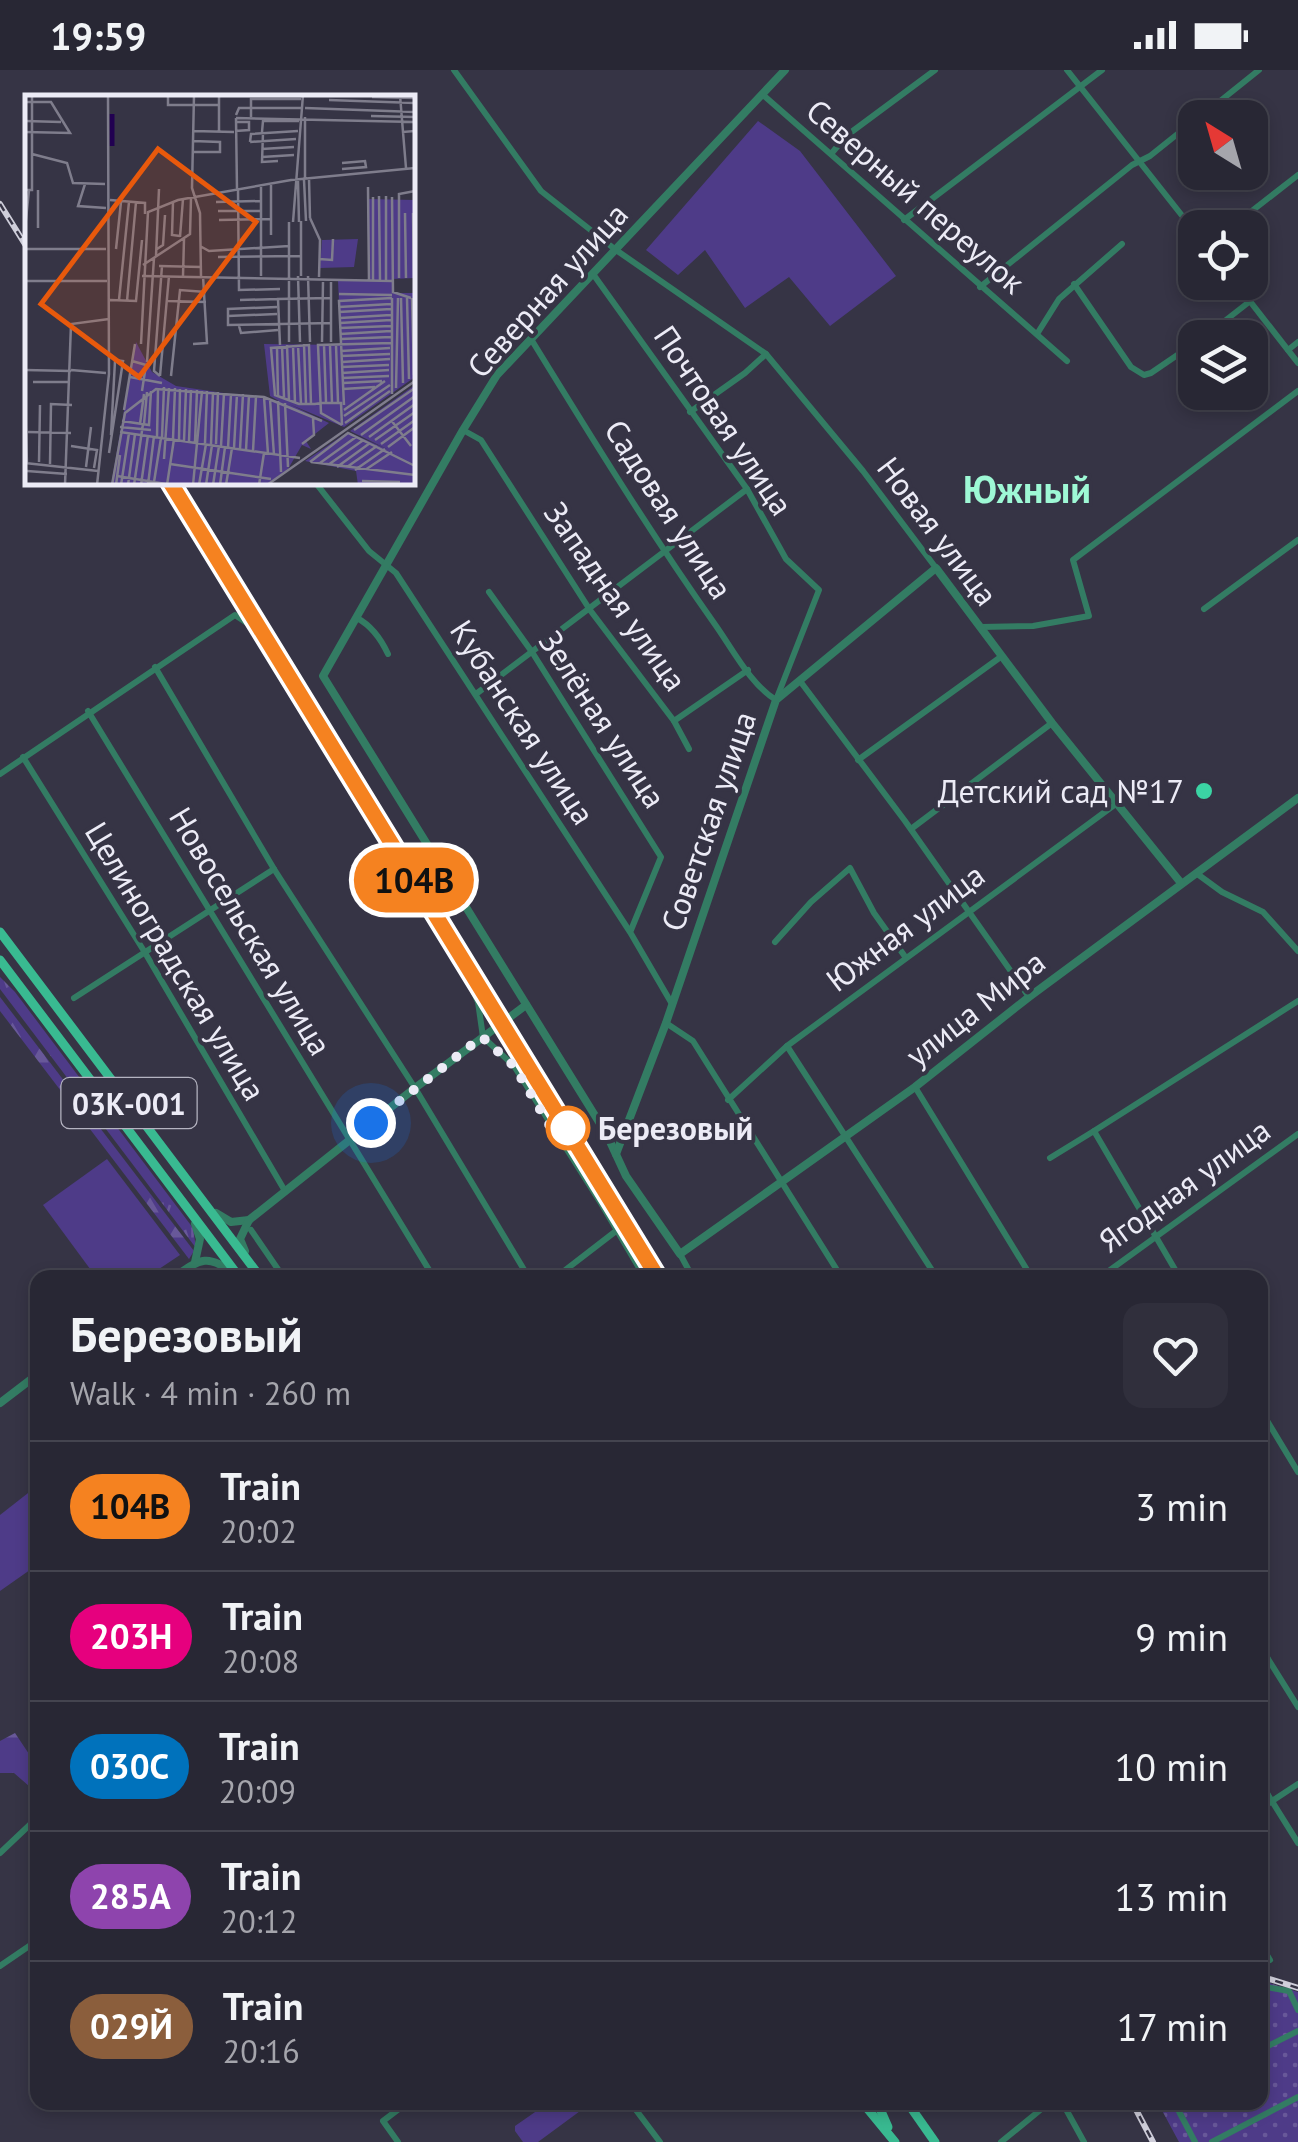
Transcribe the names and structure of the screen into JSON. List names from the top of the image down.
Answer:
{
  "streets": {
    "main road": ["03К-001"],
    "street": [
      "Северный переулок",
      "Северная улица",
      "Почтовая улица",
      "Садовая улица",
      "Новая улица",
      "Западная улица",
      "Зелёная улица",
      "Кубанская улица",
      "Советская улица",
      "Южная улица",
      "Новосельская улица",
      "Целиноградская улица",
      "улица Мира",
      "Ягодная улица"
    ]
  },
  "crossings": [
    ["Северный переулок", "Северная улица"],
    ["Северная улица", "Почтовая улица"],
    ["Северная улица", "Садовая улица"],
    ["Северная улица", "Новая улица"],
    ["Северная улица", "Западная улица"],
    ["Северная улица", "Кубанская улица"],
    ["Почтовая улица", "Садовая улица"],
    ["Почтовая улица", "Советская улица"],
    ["Садовая улица", "Западная улица"],
    ["Садовая улица", "Советская улица"],
    ["Новая улица", "Советская улица"],
    ["Новая улица", "Южная улица"],
    ["Новая улица", "улица Мира"],
    ["Зелёная улица", "Кубанская улица"],
    ["Кубанская улица", "Советская улица"]
  ],
  "districts": ["Южный"],
  "places": ["Детский сад №17", "Березовый"],
  "north": "top left",
  "page": {
    "status": "19:59",
    "on_map": "104В",
    "heading": ["Березовый", "Walk · 4 min · 260 m"],
    "list": [
      {
        "mark": "104В",
        "name": "Train",
        "note": "20:02",
        "value": "3 min"
      },
      {
        "mark": "203Н",
        "name": "Train",
        "note": "20:08",
        "value": "9 min"
      },
      {
        "mark": "030C",
        "name": "Train",
        "note": "20:09",
        "value": "10 min"
      },
      {
        "mark": "285А",
        "name": "Train",
        "note": "20:12",
        "value": "13 min"
      },
      {
        "mark": "029Й",
        "name": "Train",
        "note": "20:16",
        "value": "17 min"
      }
    ]
  }
}
